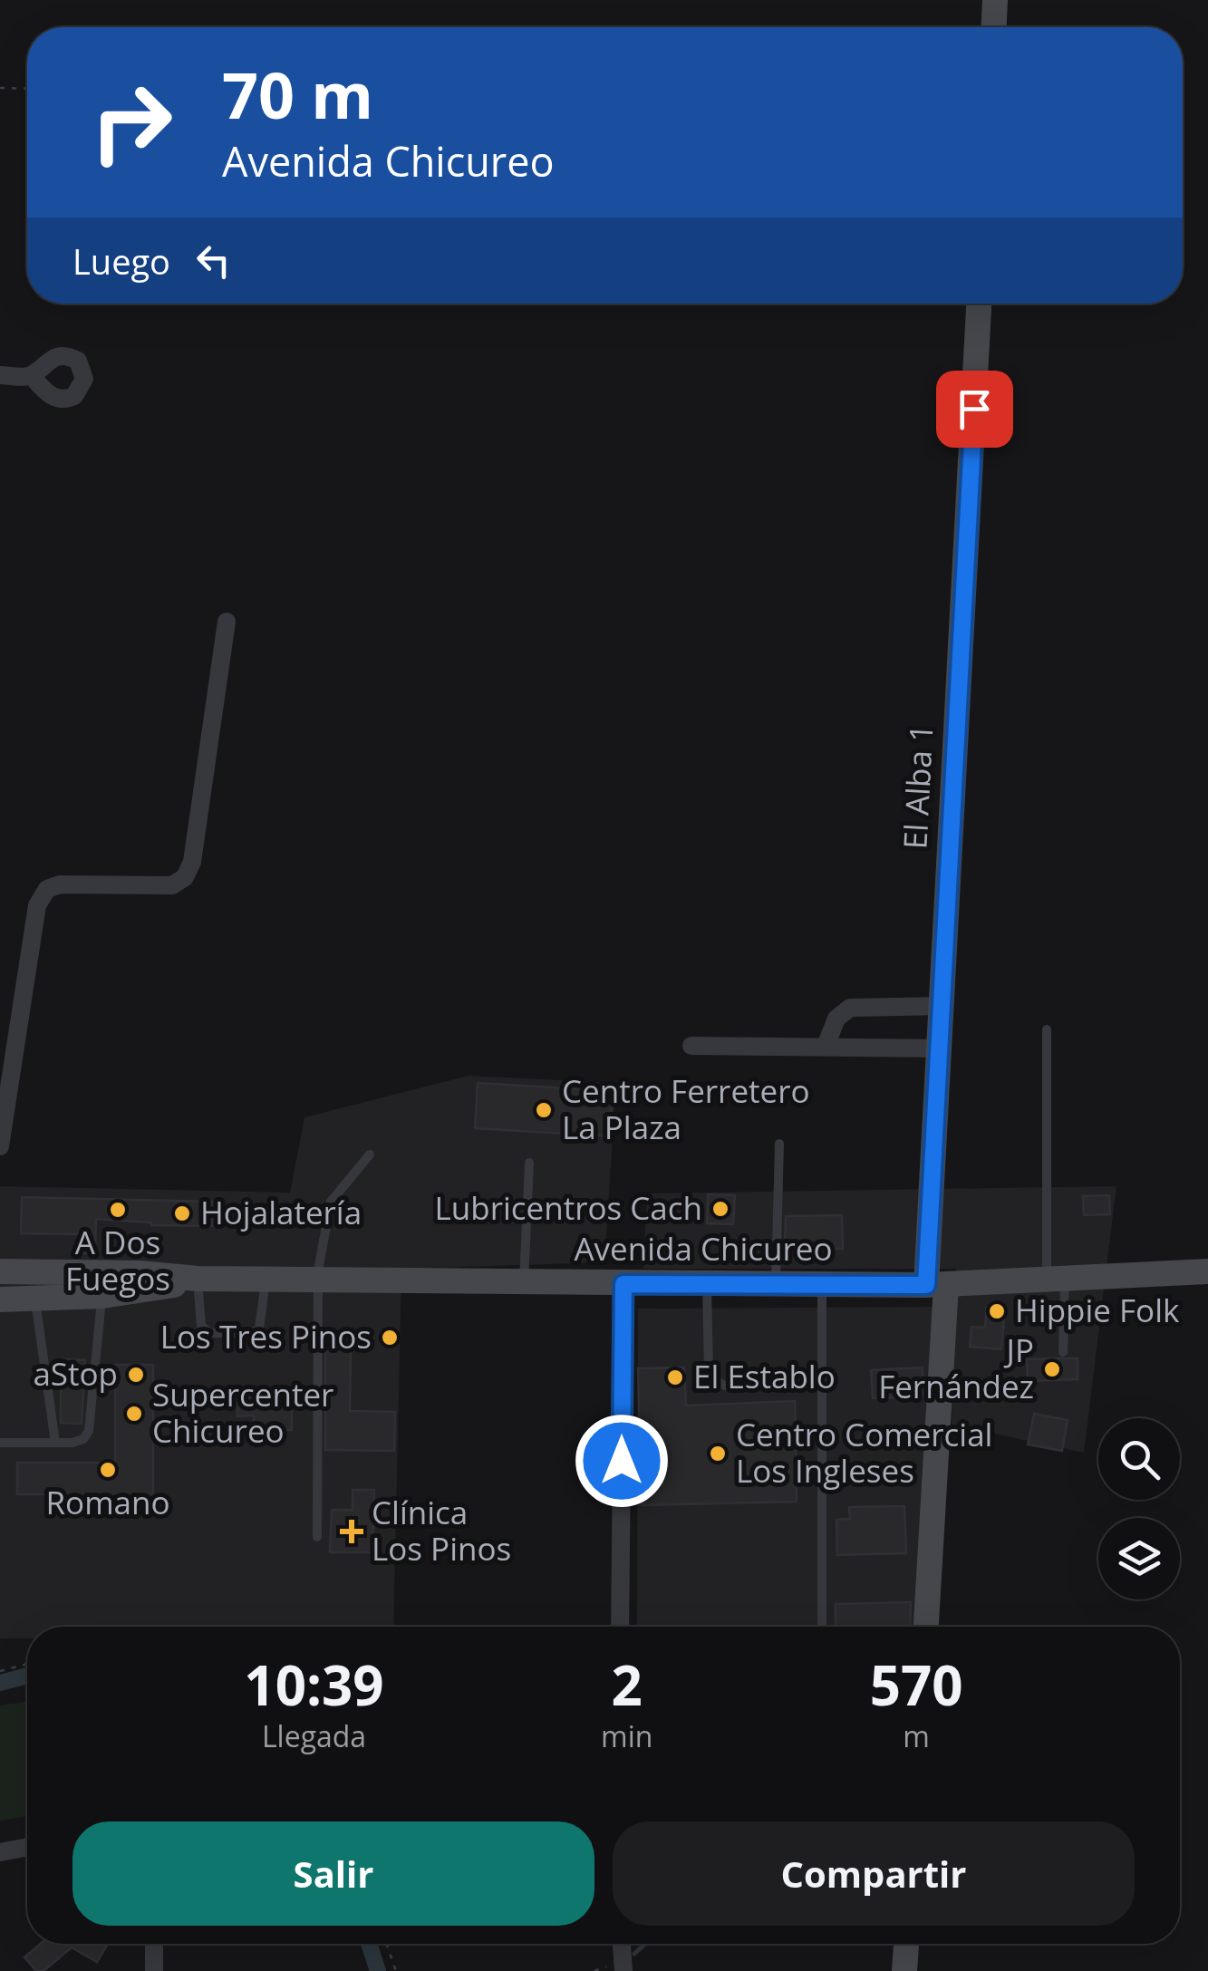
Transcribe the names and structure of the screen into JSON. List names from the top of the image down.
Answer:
{
  "streets": {
    "street": ["El Alba 1", "Avenida Chicureo"]
  },
  "crossings": [
    ["El Alba 1", "Avenida Chicureo"]
  ],
  "places": {
    "other": [
      "Centro Ferretero La Plaza",
      "Lubricentros Cach",
      "A Dos Fuegos",
      "Hojalatería",
      "Hippie Folk",
      "Los Tres Pinos",
      "JP Fernández",
      "aStop",
      "El Establo",
      "Supercenter Chicureo",
      "Centro Comercial Los Ingleses",
      "Romano"
    ],
    "health": ["Clínica Los Pinos"]
  },
  "page": {
    "turn": ["70 m", "Avenida Chicureo"],
    "then": "Luego",
    "eta": [
      "10:39",
      "Llegada",
      "2",
      "min",
      "570",
      "m"
    ],
    "buttons": ["Salir", "Compartir"]
  }
}
